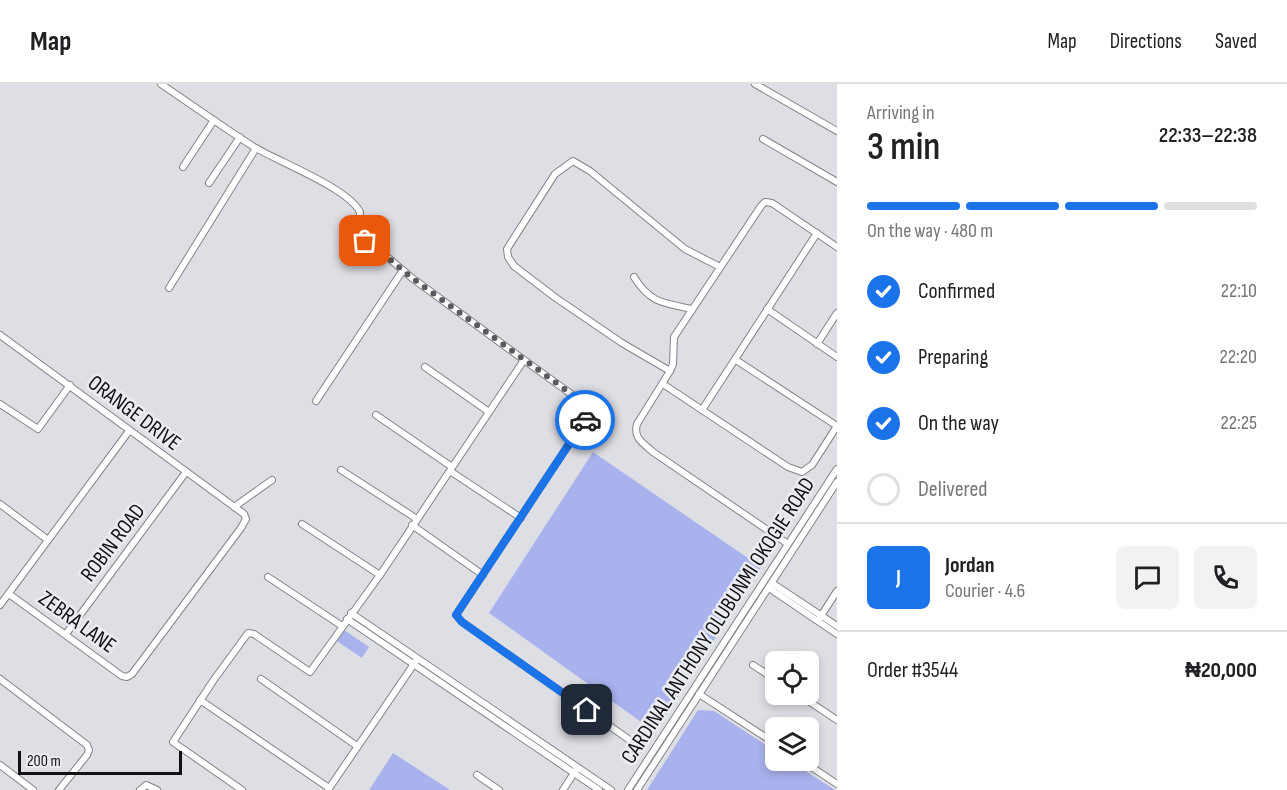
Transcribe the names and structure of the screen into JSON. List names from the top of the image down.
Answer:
{
  "streets": {
    "street": [
      "ORANGE DRIVE",
      "ROBIN ROAD",
      "CARDINAL ANTHONY OLUBUNMI OKOGIE ROAD",
      "ZEBRA LANE"
    ]
  },
  "crossings": [
    ["ORANGE DRIVE", "ROBIN ROAD"],
    ["ORANGE DRIVE", "ZEBRA LANE"],
    ["ROBIN ROAD", "ZEBRA LANE"]
  ],
  "scale_bar": "200 m",
  "page": {
    "header": "Map",
    "nav": ["Map", "Directions", "Saved"],
    "heading": ["3 min", "Arriving in", "22:33–22:38"],
    "panel": [
      "Jordan",
      "Courier · 4.6",
      "Order #3544",
      "₦20,000"
    ],
    "bar": "On the way · 480 m",
    "list": [
      ["Confirmed", "22:10"],
      ["Preparing", "22:20"],
      ["On the way", "22:25"],
      "Delivered"
    ],
    "round": "J",
    "scale": "200 m"
  }
}
